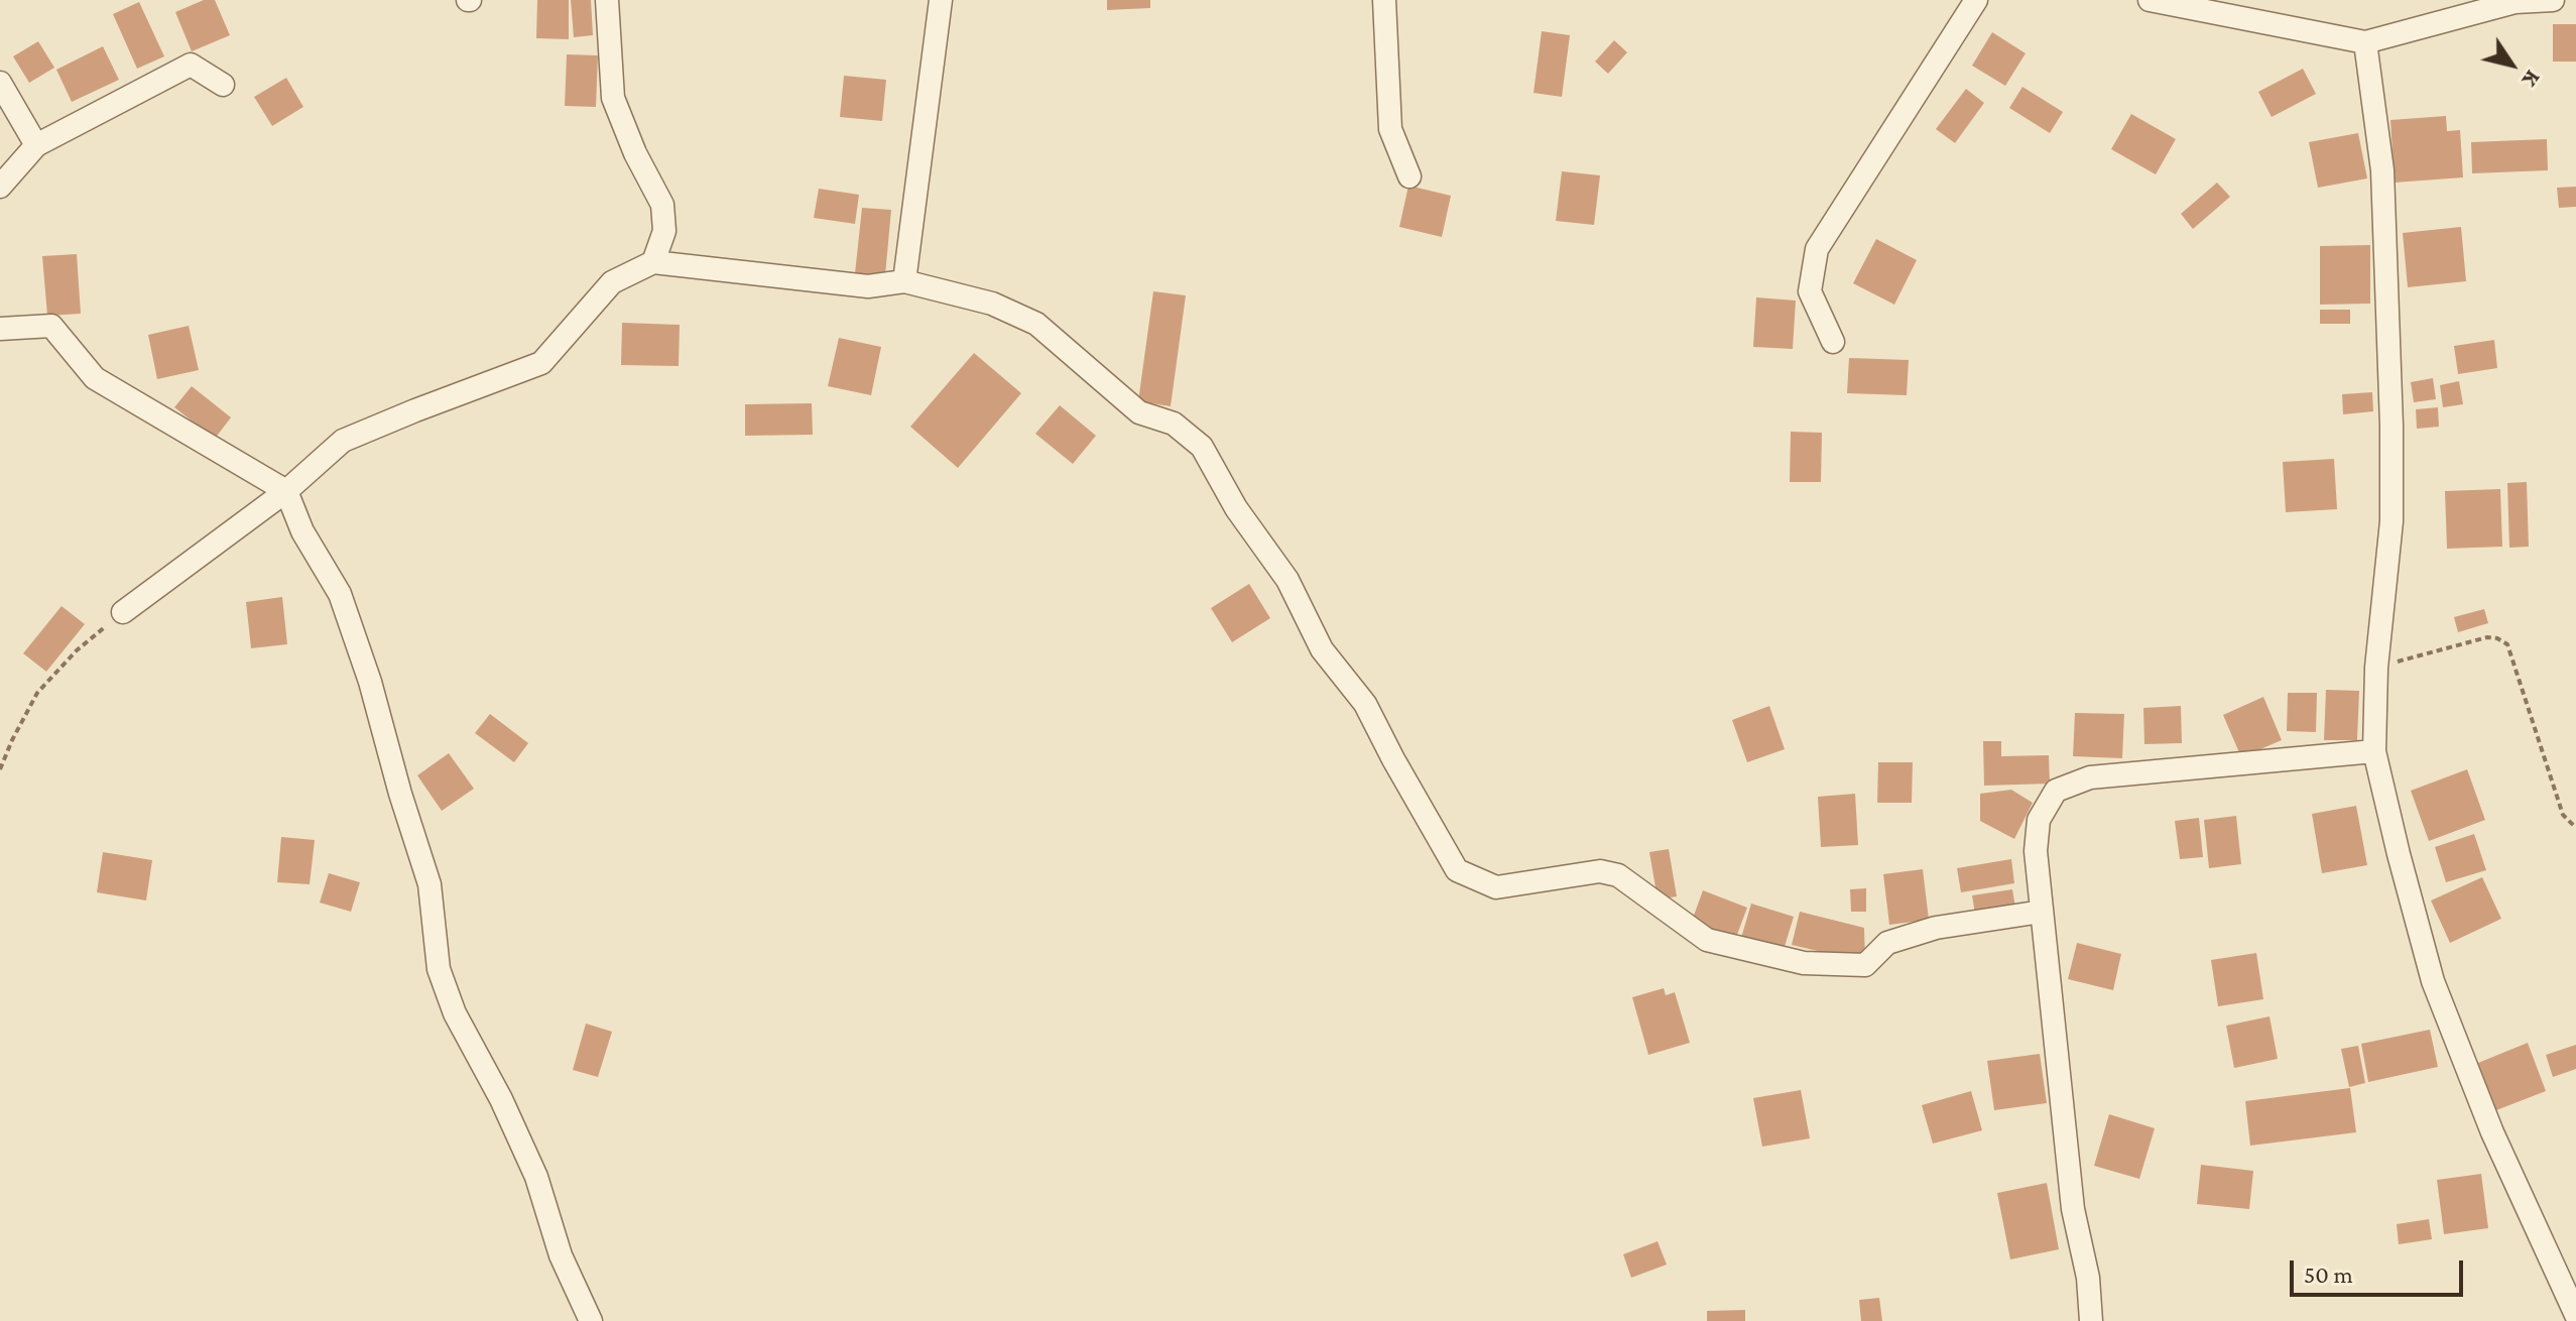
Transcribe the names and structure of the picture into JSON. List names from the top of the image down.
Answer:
{
  "scale_bar": "50 m",
  "north": "bottom right"
}
